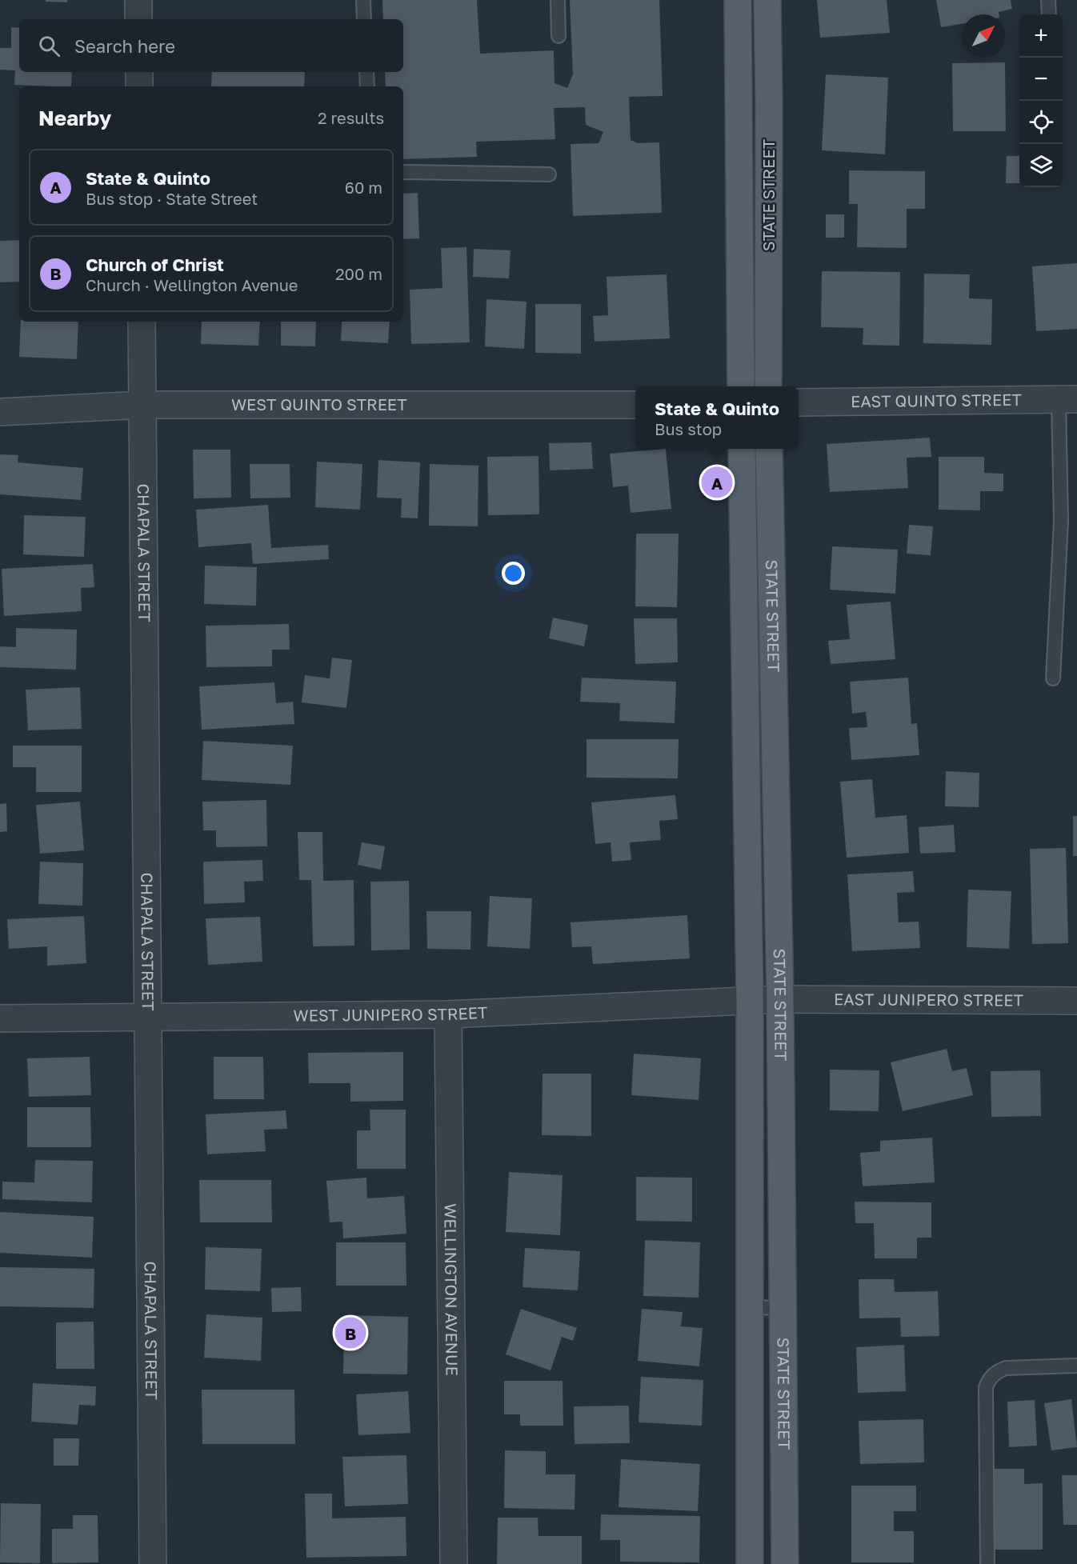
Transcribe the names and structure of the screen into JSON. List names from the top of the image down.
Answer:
{
  "streets": {
    "main road": ["STATE STREET"],
    "street": [
      "EAST QUINTO STREET",
      "WEST QUINTO STREET",
      "CHAPALA STREET",
      "EAST JUNIPERO STREET",
      "WEST JUNIPERO STREET",
      "WELLINGTON AVENUE"
    ]
  },
  "crossings": [
    ["STATE STREET", "EAST JUNIPERO STREET"],
    ["STATE STREET", "WEST JUNIPERO STREET"],
    ["WEST QUINTO STREET", "CHAPALA STREET"],
    ["CHAPALA STREET", "WEST JUNIPERO STREET"],
    ["EAST JUNIPERO STREET", "WEST JUNIPERO STREET"],
    ["WEST JUNIPERO STREET", "WELLINGTON AVENUE"]
  ],
  "north": "top right",
  "page": {
    "map_buttons": ["+", "−"],
    "search": "Search here",
    "heading": ["Nearby", "2 results"],
    "list": [
      {
        "mark": "A",
        "name": "State & Quinto",
        "note": "Bus stop · State Street",
        "value": "60 m"
      },
      {
        "mark": "B",
        "name": "Church of Christ",
        "note": "Church · Wellington Avenue",
        "value": "200 m"
      }
    ],
    "popup": ["State & Quinto", "Bus stop"],
    "pins": ["A", "B"]
  }
}
